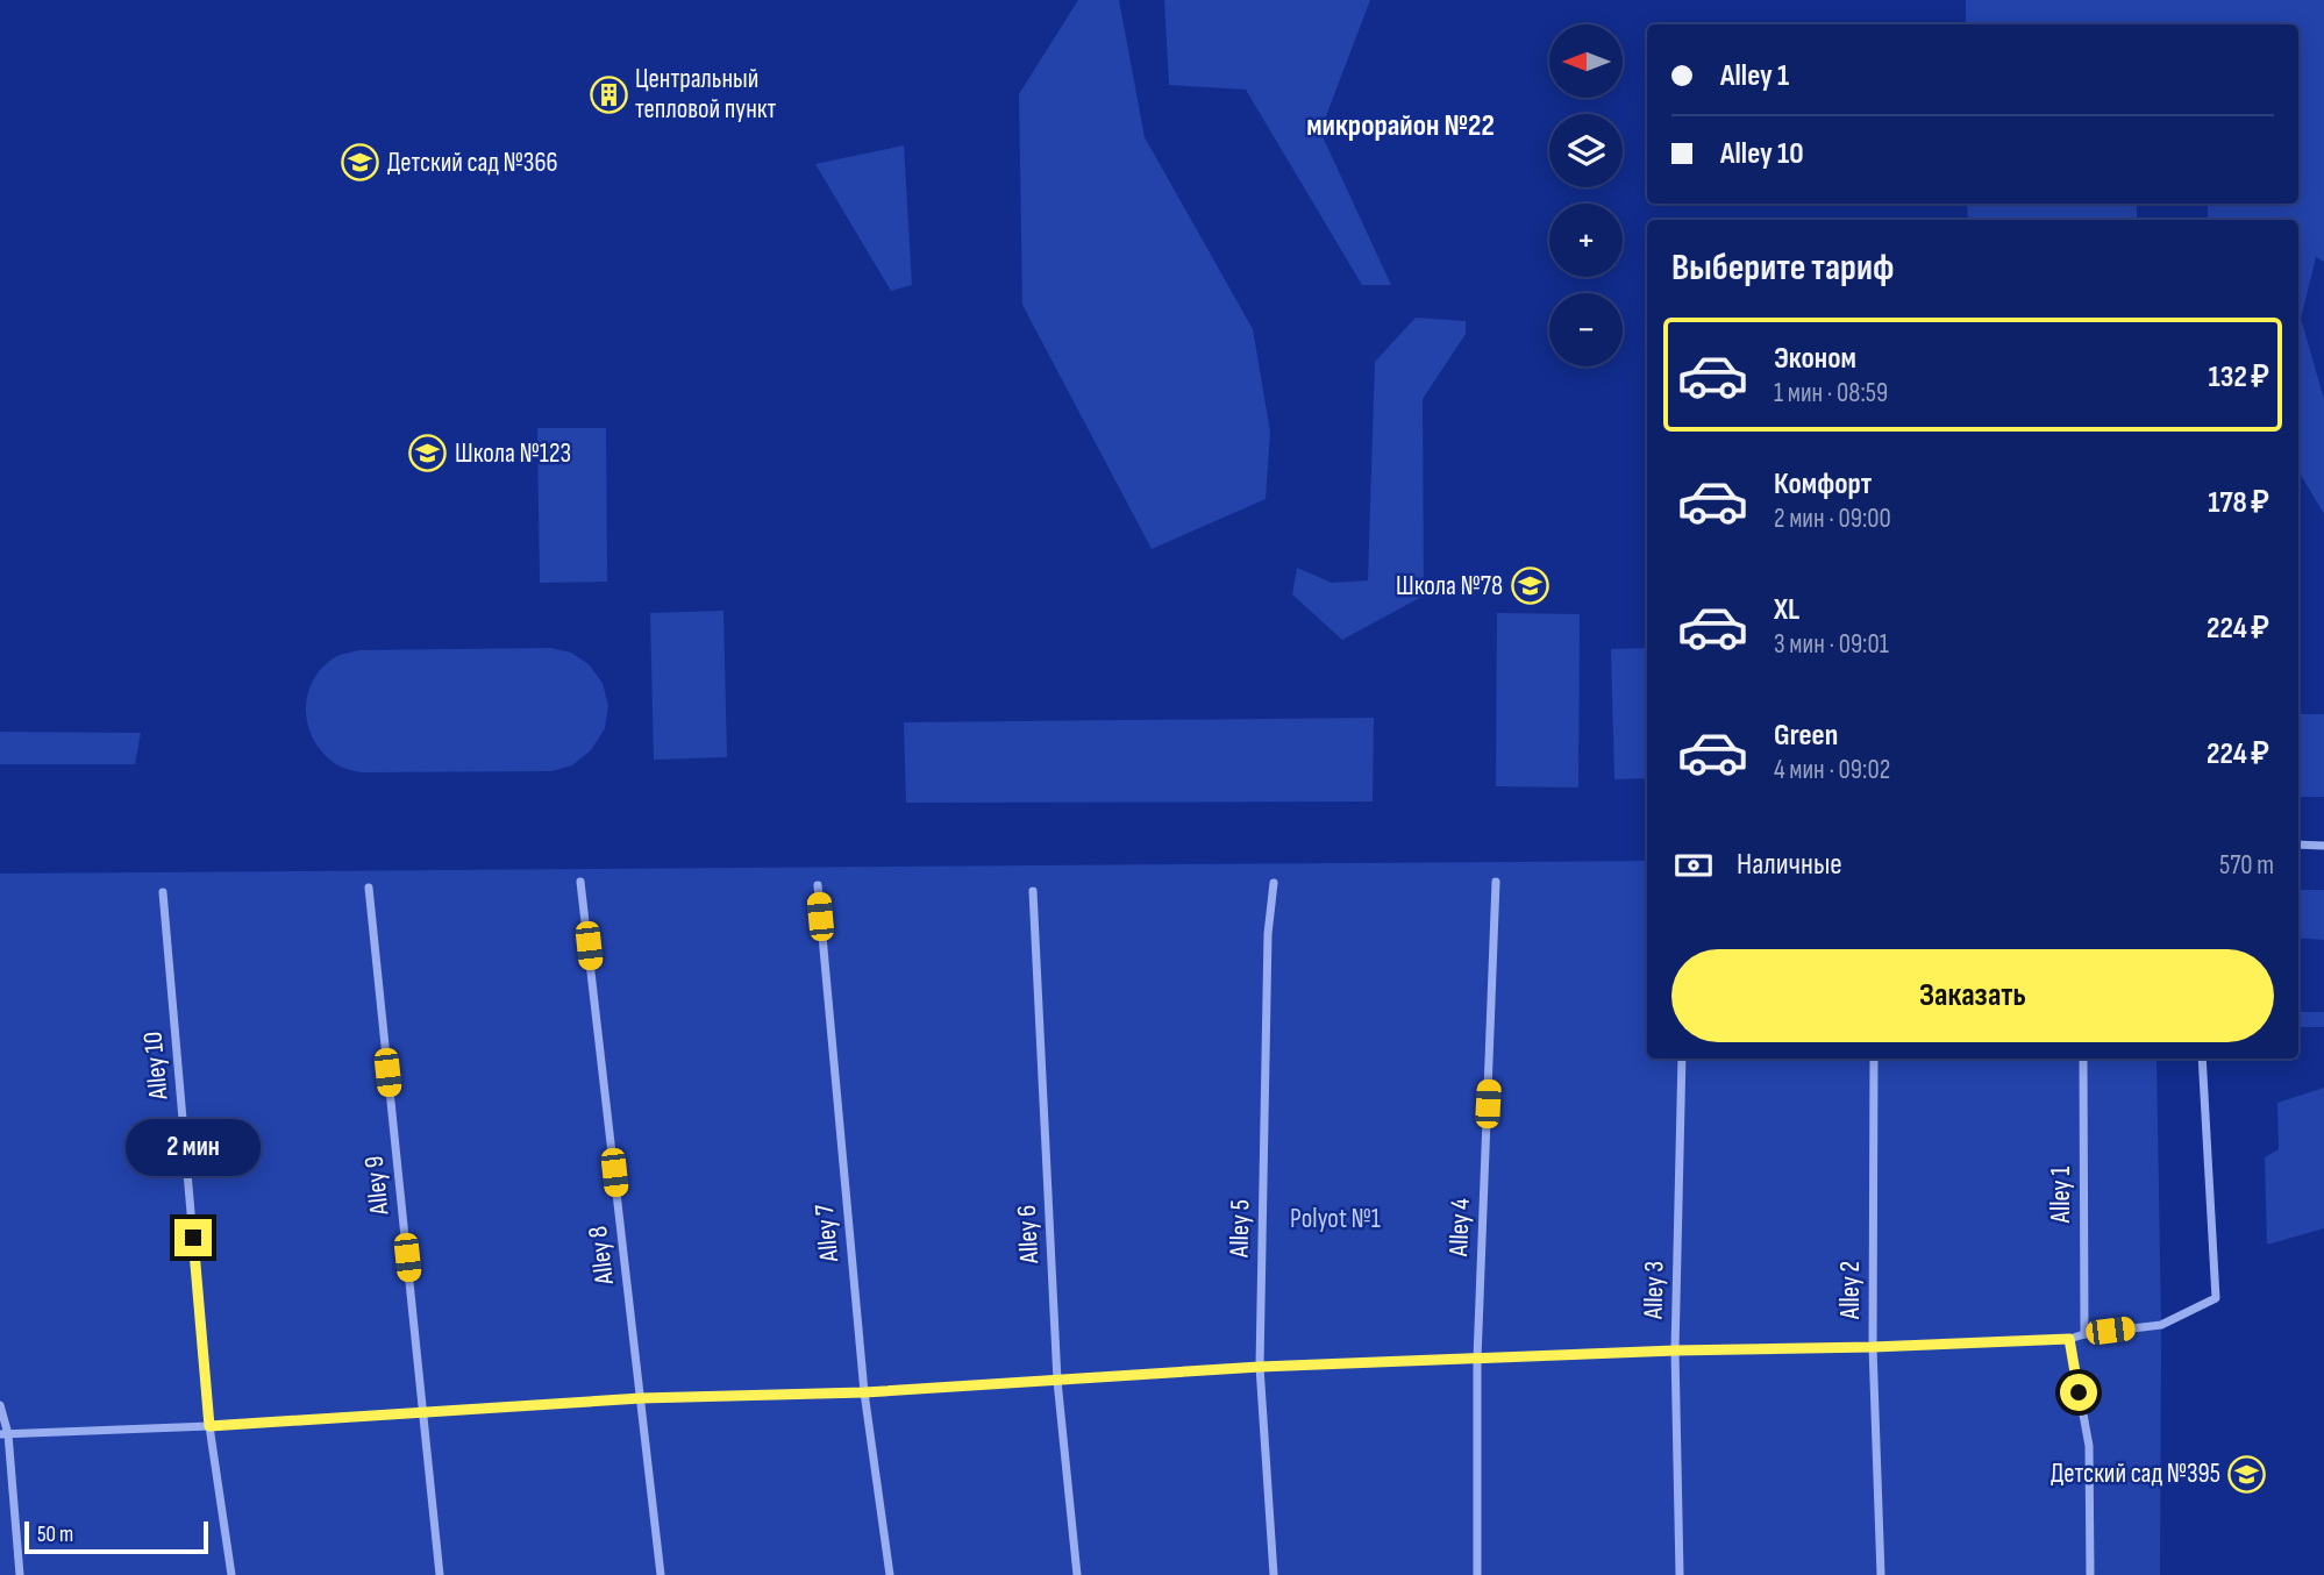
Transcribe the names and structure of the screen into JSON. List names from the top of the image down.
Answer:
{
  "streets": {
    "street": [
      "Alley 10",
      "Alley 9",
      "Alley 1",
      "Alley 4",
      "Alley 5",
      "Alley 7",
      "Alley 6",
      "Alley 8",
      "Alley 3",
      "Alley 2"
    ]
  },
  "districts": ["микрорайон №22"],
  "parks": ["Polyot №1"],
  "places": {
    "building": ["Центральный тепловой пункт"],
    "school or university": [
      "Детский сад №366",
      "Школа №123",
      "Школа №78",
      "Детский сад №395"
    ]
  },
  "scale_bar": "50 m",
  "north": "left",
  "page": {
    "map_buttons": ["+", "−"],
    "banner": ["Alley 1", "Alley 10"],
    "heading": "Выберите тариф",
    "list": [
      {
        "name": "Эконом",
        "note": "1 мин · 08:59",
        "value": "132 ₽"
      },
      {
        "name": "Комфорт",
        "note": "2 мин · 09:00",
        "value": "178 ₽"
      },
      {
        "name": "XL",
        "note": "3 мин · 09:01",
        "value": "224 ₽"
      },
      {
        "name": "Green",
        "note": "4 мин · 09:02",
        "value": "224 ₽"
      }
    ],
    "pay": ["Наличные", "570 m"],
    "buttons": "Заказать",
    "bubble": "2 мин",
    "scale": "50 m"
  }
}
